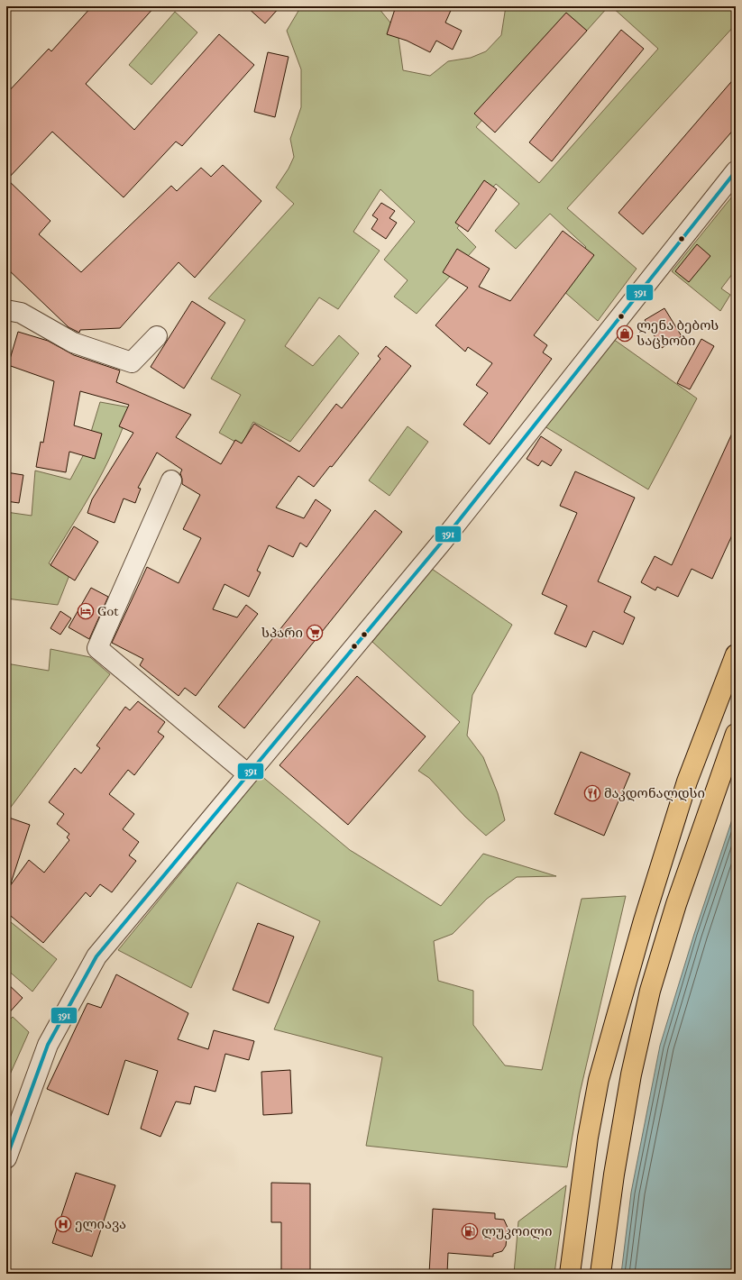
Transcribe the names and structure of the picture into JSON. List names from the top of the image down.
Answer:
{
  "places": {
    "shop": ["ლენა ბებოს საცხობი"],
    "hotel": ["Got"],
    "supermarket": ["სპარი"],
    "restaurant": ["მაკდონალდსი"],
    "hospital": ["ელიავა"],
    "fuel station": ["ლუკოილი"]
  },
  "lines": ["transit line 391"]
}
